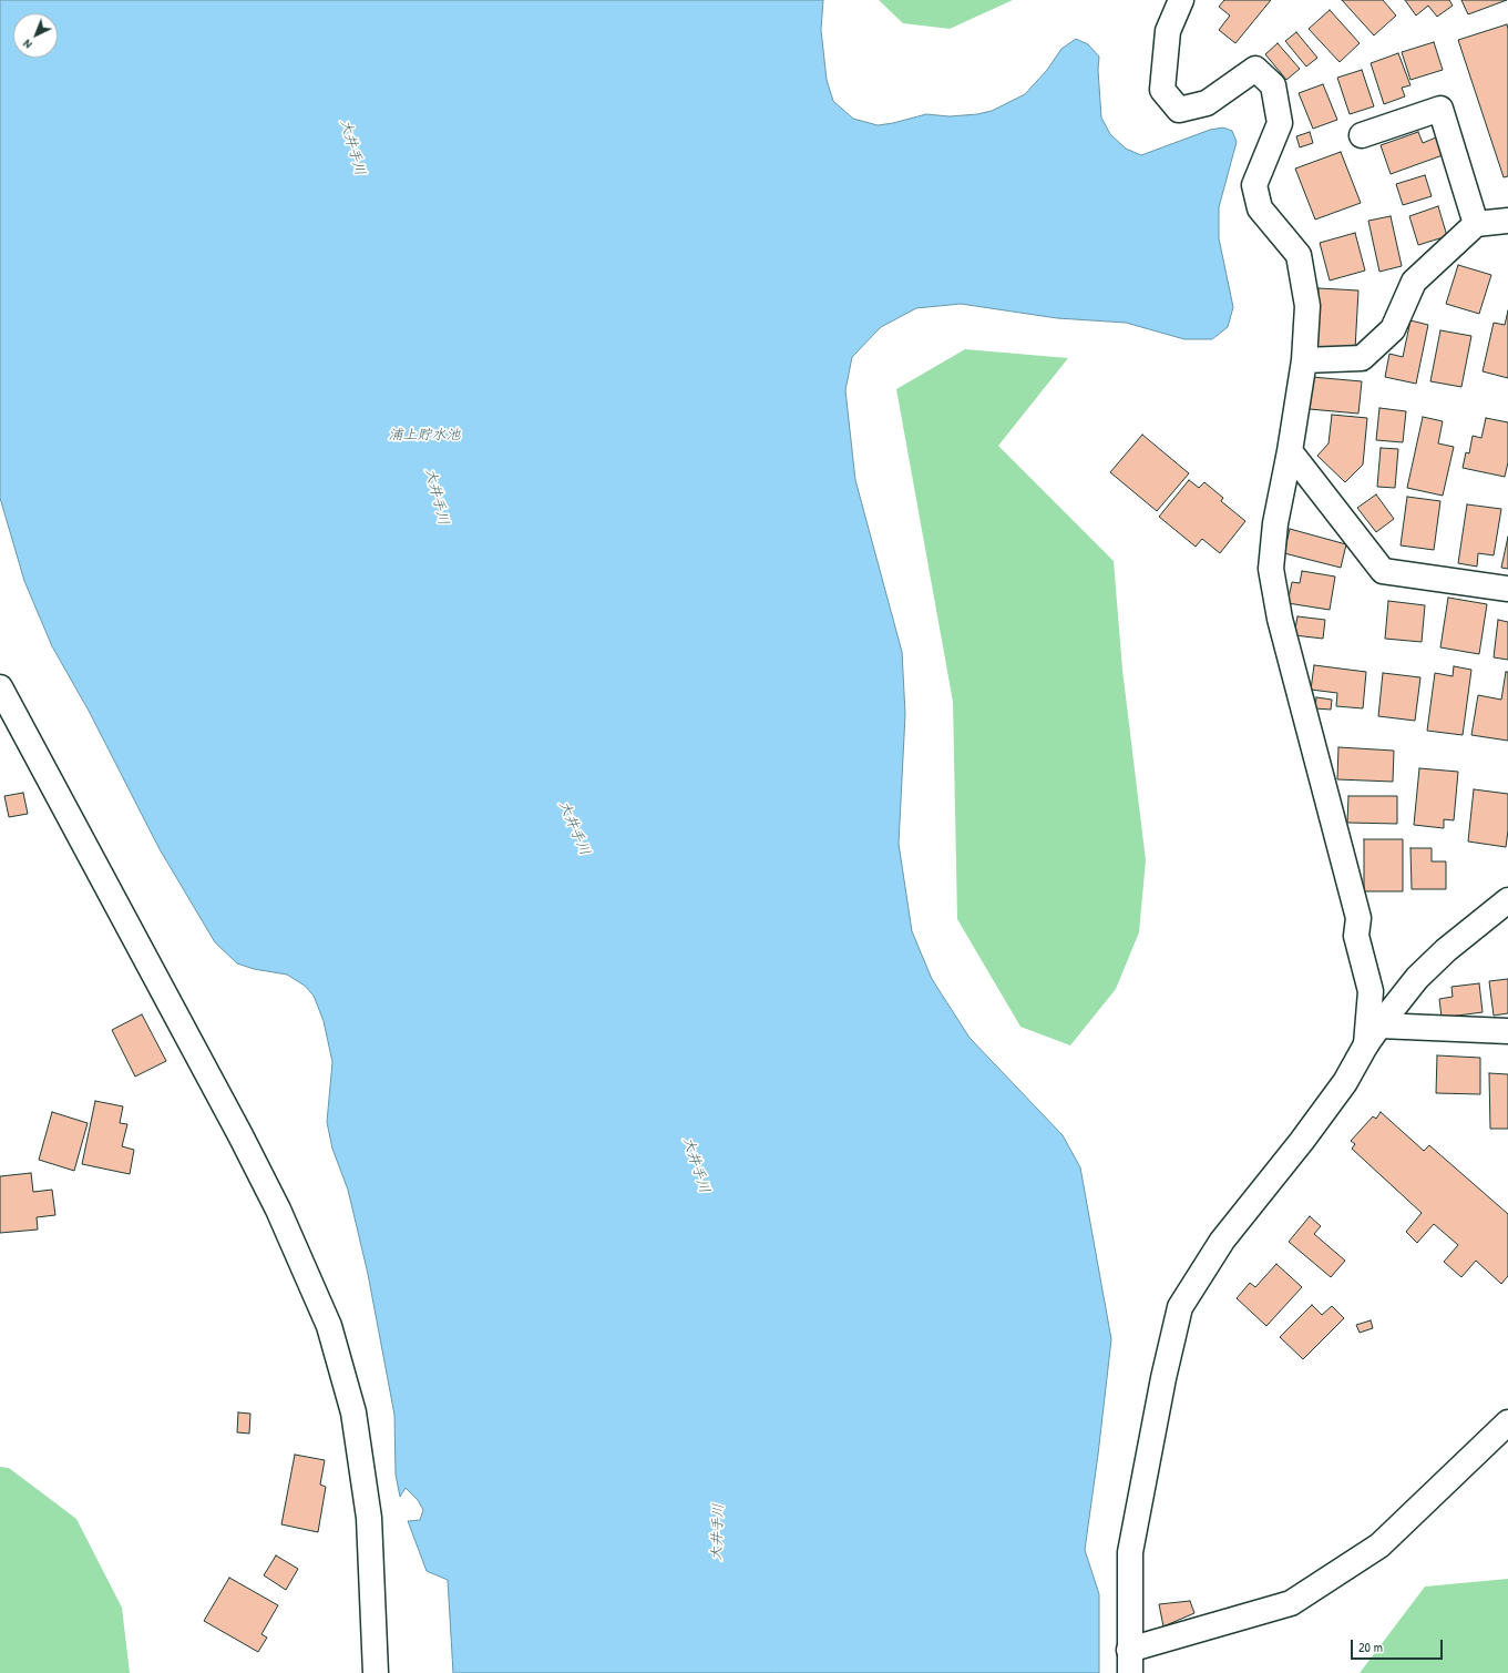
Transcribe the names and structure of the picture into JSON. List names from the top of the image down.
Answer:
{
  "water": ["大井手川", "浦上貯水池"],
  "scale_bar": "20 m",
  "north": "bottom left"
}
